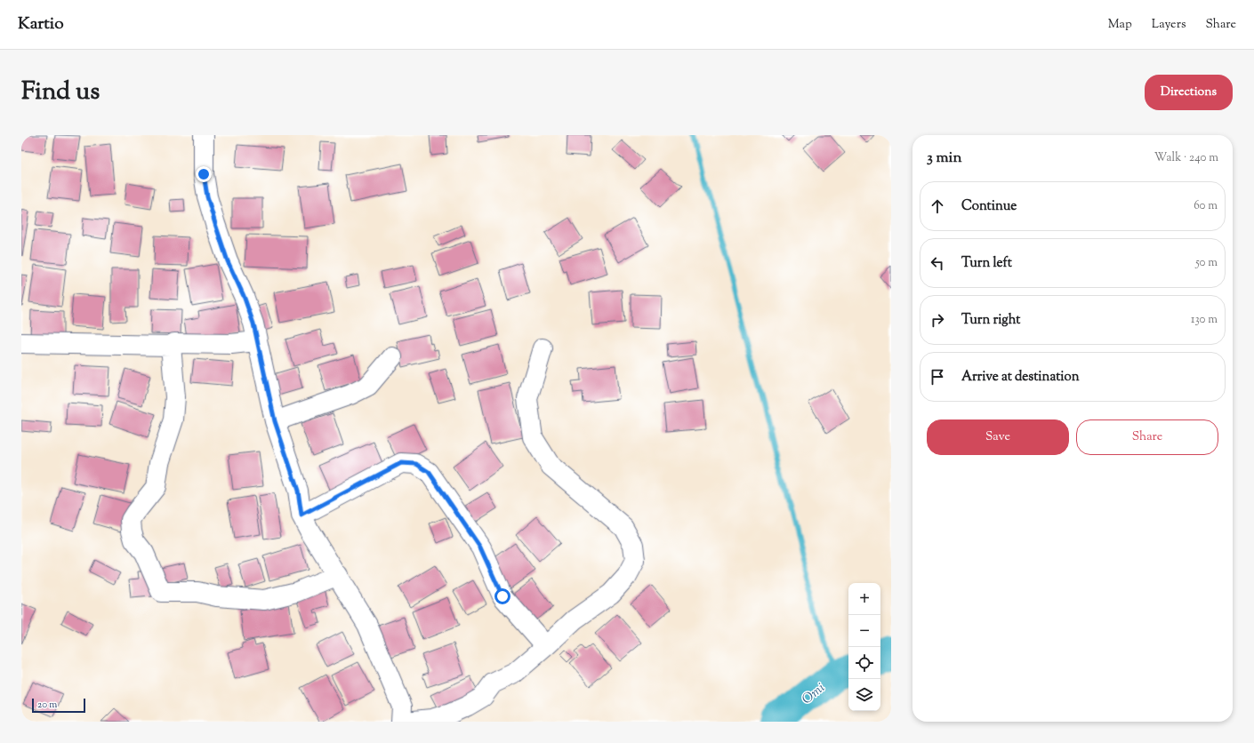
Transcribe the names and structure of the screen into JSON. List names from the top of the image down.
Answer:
{
  "water": ["Omi"],
  "scale_bar": "20 m",
  "page": {
    "header": "Kartio",
    "nav": ["Map", "Layers", "Share"],
    "title": "Find us",
    "buttons": [
      "Directions",
      ["Save", "Share"]
    ],
    "heading": ["3 min", "Walk · 240 m"],
    "list": [
      ["Continue", "60 m"],
      ["Turn left", "50 m"],
      ["Turn right", "130 m"],
      "Arrive at destination"
    ],
    "map_buttons": ["+", "−"],
    "scale": "20 m"
  }
}
